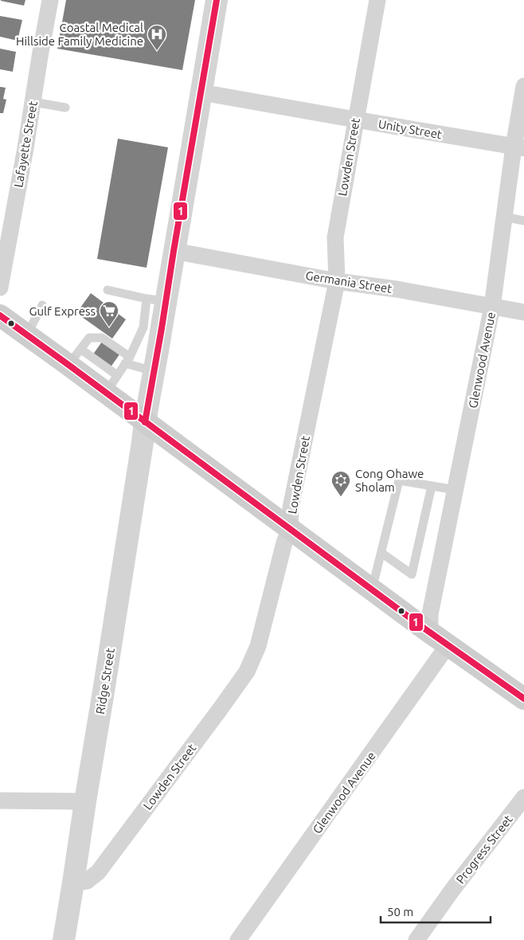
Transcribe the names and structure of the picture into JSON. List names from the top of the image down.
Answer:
{
  "streets": {
    "street": [
      "Unity Street",
      "Lafayette Street",
      "Lowden Street",
      "Germania Street",
      "Glenwood Avenue",
      "Ridge Street",
      "Progress Street"
    ]
  },
  "crossings": [
    ["Unity Street", "Lowden Street"],
    ["Unity Street", "Glenwood Avenue"],
    ["Unity Street", "Ridge Street"],
    ["Lowden Street", "Germania Street"],
    ["Lowden Street", "Ridge Street"],
    ["Germania Street", "Glenwood Avenue"],
    ["Germania Street", "Ridge Street"]
  ],
  "places": {
    "hospital": ["Coastal Medical Hillside Family Medicine"],
    "supermarket": ["Gulf Express"],
    "synagogue": ["Cong Ohawe Sholam"]
  },
  "lines": ["transit line 1"],
  "scale_bar": "50 m"
}
